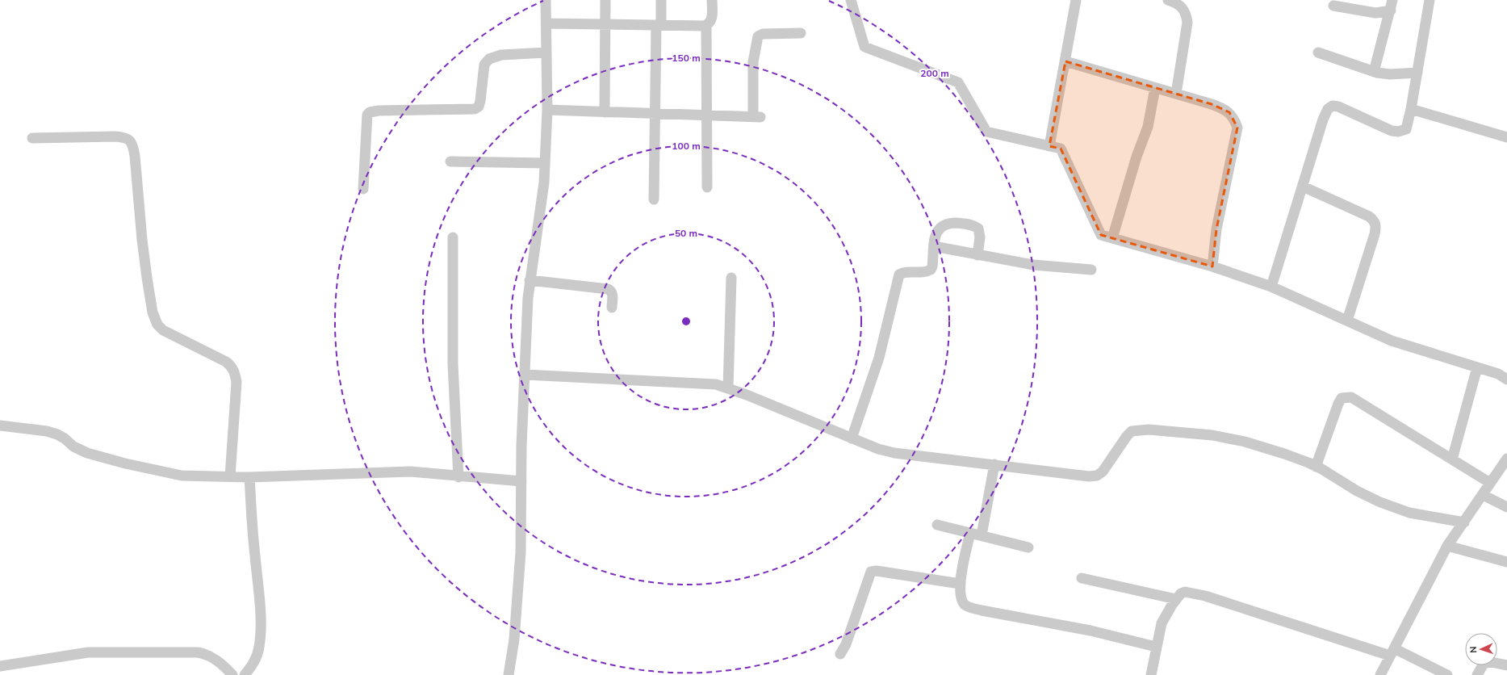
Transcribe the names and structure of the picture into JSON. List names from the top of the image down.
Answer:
{
  "north": "left",
  "rings": [
    "150 m",
    "200 m",
    "100 m",
    "50 m"
  ]
}
